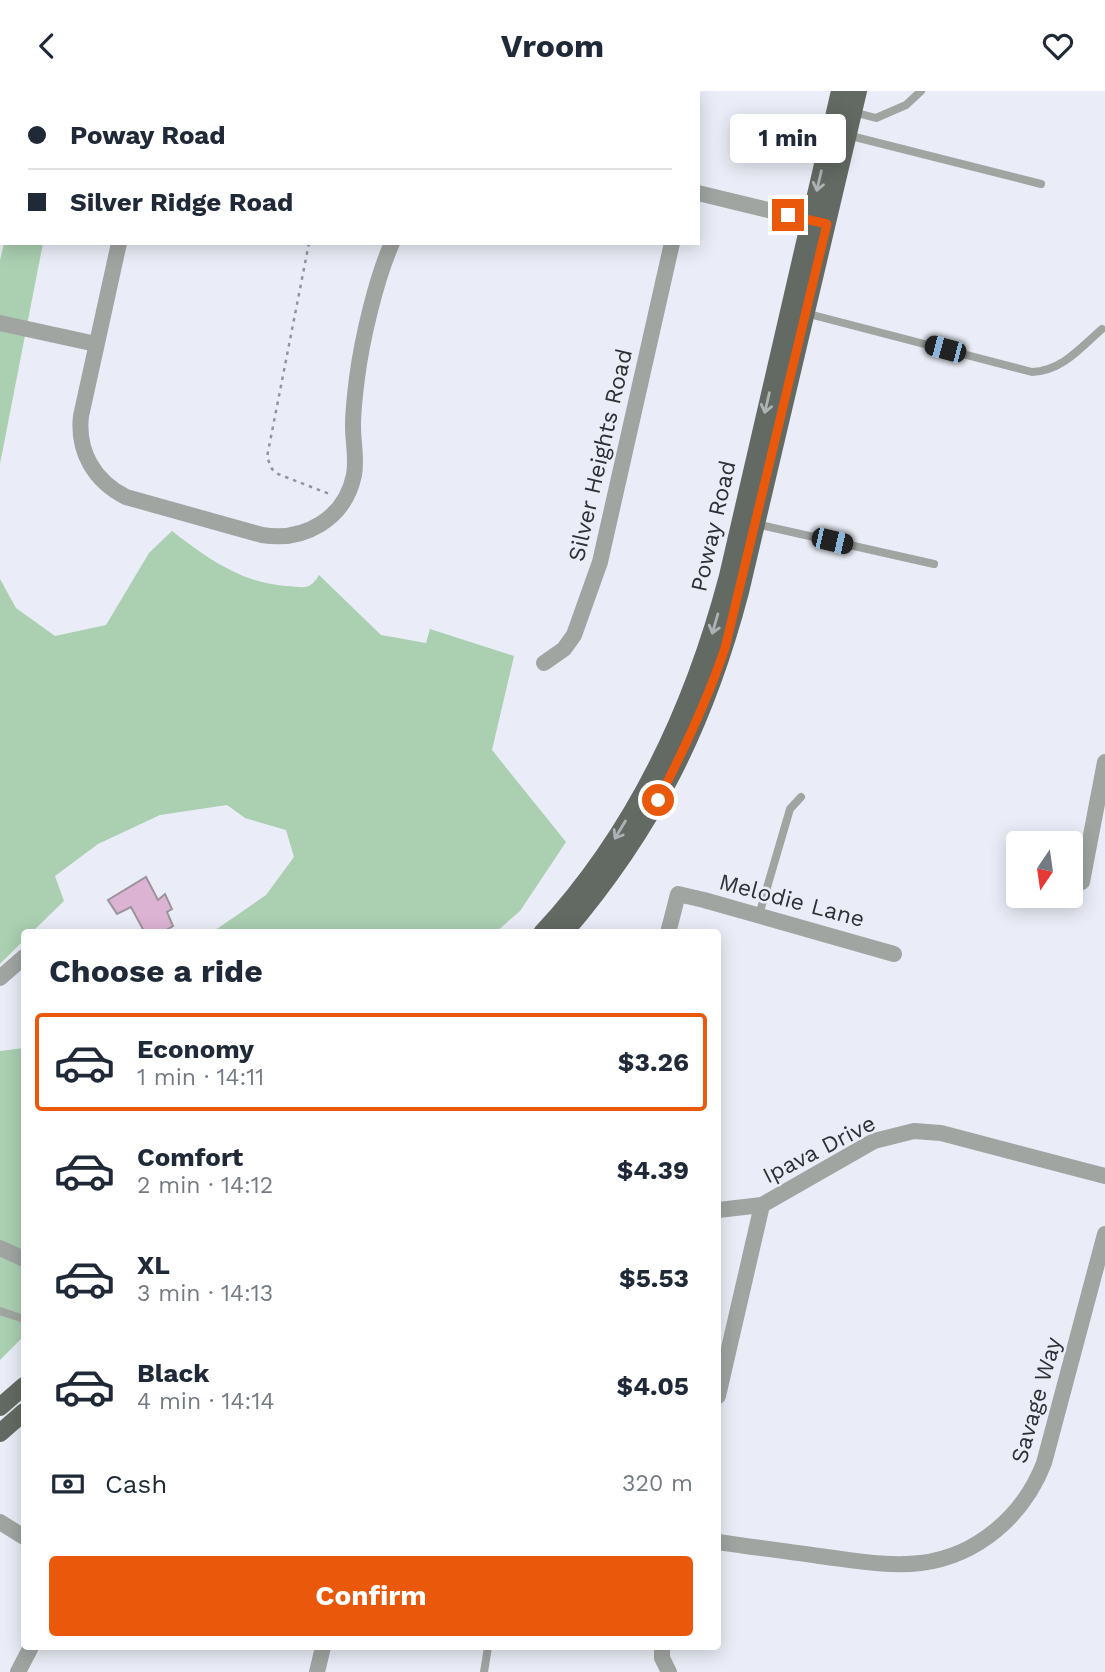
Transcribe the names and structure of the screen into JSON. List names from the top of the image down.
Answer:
{
  "streets": {
    "main road": ["Poway Road"],
    "street": [
      "Silver Heights Road",
      "Melodie Lane",
      "Ipava Drive",
      "Savage Way"
    ]
  },
  "north": "bottom",
  "page": {
    "header": "Vroom",
    "banner": ["Poway Road", "Silver Ridge Road"],
    "bubble": "1 min",
    "heading": "Choose a ride",
    "list": [
      {
        "name": "Economy",
        "note": "1 min · 14:11",
        "value": "$3.26"
      },
      {
        "name": "Comfort",
        "note": "2 min · 14:12",
        "value": "$4.39"
      },
      {
        "name": "XL",
        "note": "3 min · 14:13",
        "value": "$5.53"
      },
      {
        "name": "Black",
        "note": "4 min · 14:14",
        "value": "$4.05"
      }
    ],
    "pay": ["Cash", "320 m"],
    "buttons": "Confirm"
  }
}
